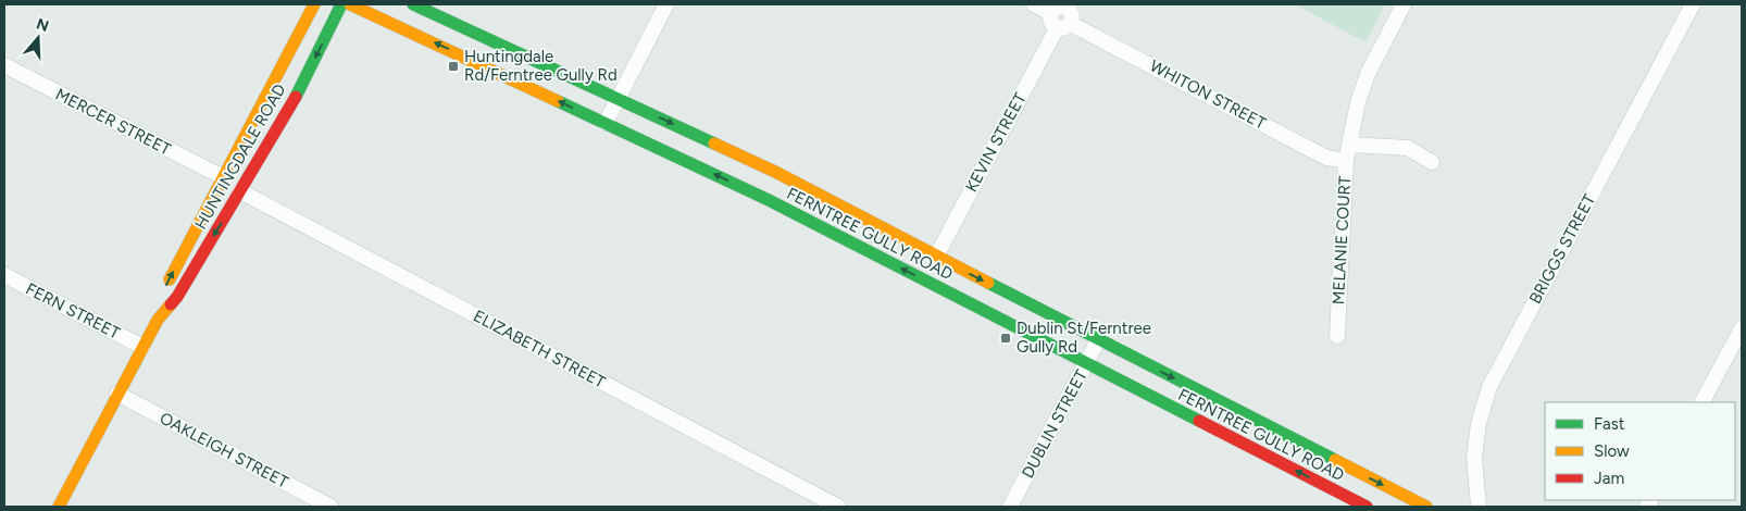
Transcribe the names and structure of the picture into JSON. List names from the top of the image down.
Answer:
{
  "streets": {
    "main road": ["HUNTINGDALE ROAD", "FERNTREE GULLY ROAD"],
    "street": [
      "WHITON STREET",
      "MERCER STREET",
      "KEVIN STREET",
      "MELANIE COURT",
      "BRIGGS STREET",
      "FERN STREET",
      "ELIZABETH STREET",
      "DUBLIN STREET",
      "OAKLEIGH STREET"
    ]
  },
  "crossings": [
    ["WHITON STREET", "KEVIN STREET"],
    ["WHITON STREET", "MELANIE COURT"],
    ["MERCER STREET", "HUNTINGDALE ROAD"],
    ["KEVIN STREET", "FERNTREE GULLY ROAD"],
    ["HUNTINGDALE ROAD", "FERN STREET"],
    ["HUNTINGDALE ROAD", "ELIZABETH STREET"],
    ["HUNTINGDALE ROAD", "OAKLEIGH STREET"],
    ["FERNTREE GULLY ROAD", "DUBLIN STREET"]
  ],
  "places": {
    "transit": ["Huntingdale Rd/Ferntree Gully Rd", "Dublin St/Ferntree Gully Rd"]
  },
  "legend": ["Fast", "Slow", "Jam"],
  "north": "top"
}
